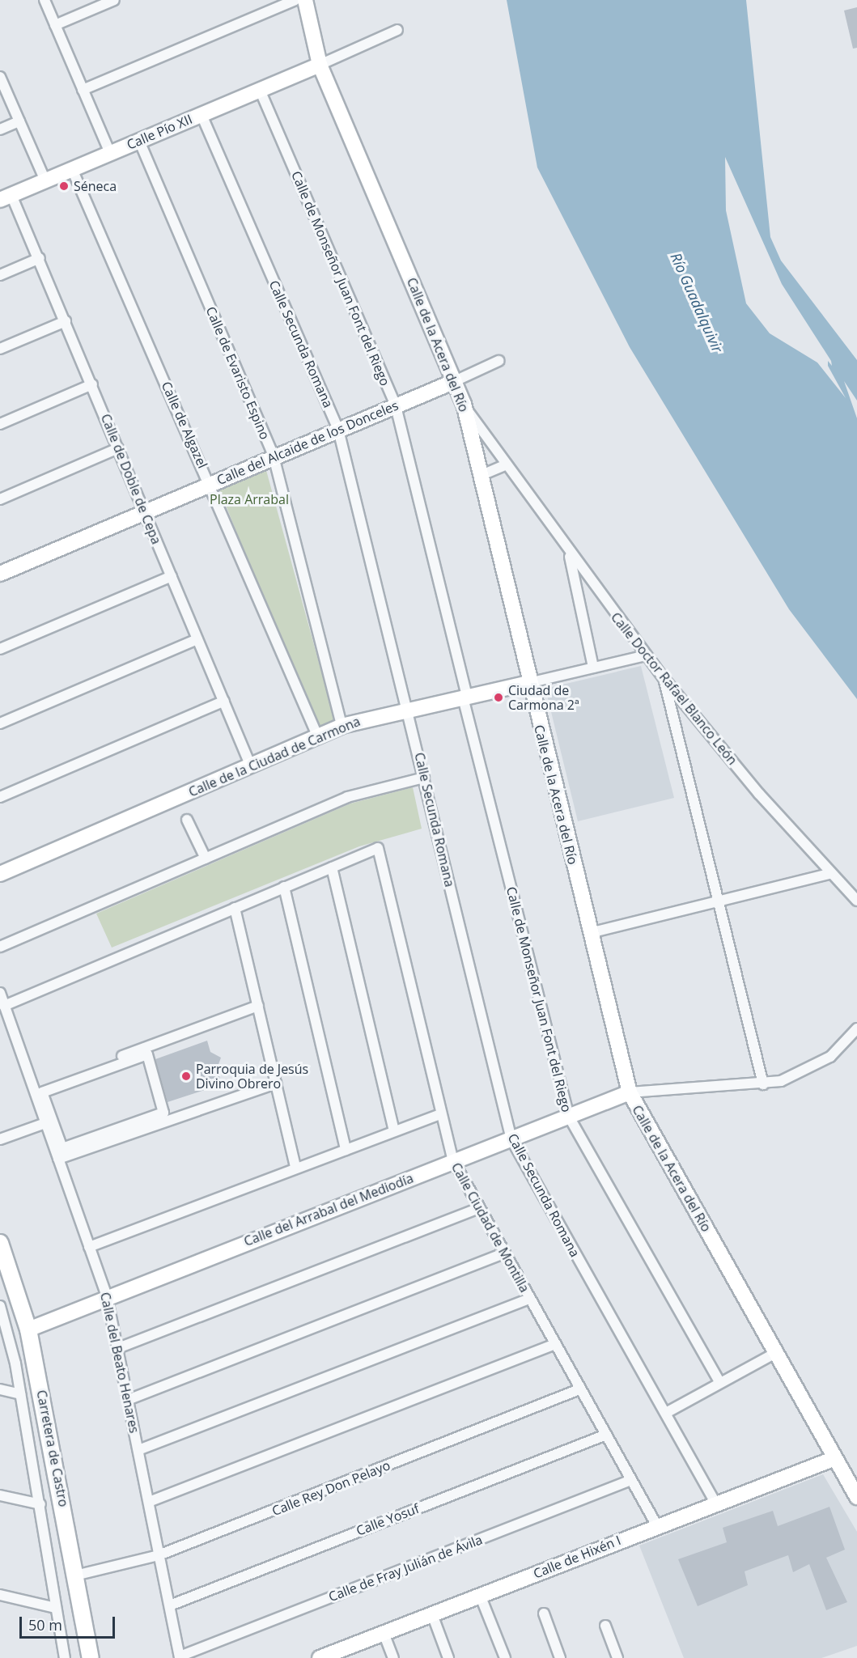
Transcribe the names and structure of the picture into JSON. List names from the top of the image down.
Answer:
{
  "streets": {
    "main road": ["Carretera de Castro"],
    "street": [
      "Calle Pío XII",
      "Calle de Monseñor Juan Font del Riego",
      "Calle Secunda Romana",
      "Calle de la Acera del Río",
      "Calle de Evaristo Espino",
      "Calle de Algazel",
      "Calle del Alcaide de los Donceles",
      "Calle de Doble de Cepa",
      "Calle Doctor Rafael Blanco León",
      "Calle de la Ciudad de Carmona",
      "Calle del Arrabal del Mediodía",
      "Calle Ciudad de Montilla",
      "Calle del Beato Henares",
      "Calle Rey Don Pelayo",
      "Calle Yosuf",
      "Calle de Hixén I",
      "Calle de Fray Julián de Ávila"
    ]
  },
  "crossings": [
    ["Calle Pío XII", "Calle de Monseñor Juan Font del Riego"],
    ["Calle Pío XII", "Calle Secunda Romana"],
    ["Calle Pío XII", "Calle de la Acera del Río"],
    ["Calle Pío XII", "Calle de Evaristo Espino"],
    ["Calle Pío XII", "Calle de Algazel"],
    ["Calle Pío XII", "Calle de Doble de Cepa"],
    ["Calle de Monseñor Juan Font del Riego", "Calle del Alcaide de los Donceles"],
    ["Calle de Monseñor Juan Font del Riego", "Calle de la Ciudad de Carmona"],
    ["Calle de Monseñor Juan Font del Riego", "Calle del Arrabal del Mediodía"],
    ["Calle Secunda Romana", "Calle del Alcaide de los Donceles"],
    ["Calle Secunda Romana", "Calle de la Ciudad de Carmona"],
    ["Calle Secunda Romana", "Calle del Arrabal del Mediodía"],
    ["Calle Secunda Romana", "Calle de Hixén I"],
    ["Calle de la Acera del Río", "Calle del Alcaide de los Donceles"],
    ["Calle de la Acera del Río", "Calle Doctor Rafael Blanco León"],
    ["Calle de la Acera del Río", "Calle de la Ciudad de Carmona"],
    ["Calle de la Acera del Río", "Calle del Arrabal del Mediodía"],
    ["Calle de la Acera del Río", "Calle de Hixén I"],
    ["Calle de Evaristo Espino", "Calle del Alcaide de los Donceles"],
    ["Calle de Evaristo Espino", "Calle de la Ciudad de Carmona"],
    ["Calle de Algazel", "Calle del Alcaide de los Donceles"],
    ["Calle de Algazel", "Calle de la Ciudad de Carmona"],
    ["Calle del Alcaide de los Donceles", "Calle de Doble de Cepa"],
    ["Calle de Doble de Cepa", "Calle de la Ciudad de Carmona"],
    ["Calle Doctor Rafael Blanco León", "Calle de la Ciudad de Carmona"],
    ["Calle del Arrabal del Mediodía", "Calle Ciudad de Montilla"],
    ["Calle del Arrabal del Mediodía", "Calle del Beato Henares"],
    ["Calle del Arrabal del Mediodía", "Carretera de Castro"],
    ["Calle Ciudad de Montilla", "Calle Rey Don Pelayo"],
    ["Calle Ciudad de Montilla", "Calle Yosuf"],
    ["Calle Ciudad de Montilla", "Calle de Hixén I"],
    ["Calle Ciudad de Montilla", "Calle de Fray Julián de Ávila"],
    ["Calle del Beato Henares", "Calle Rey Don Pelayo"],
    ["Calle del Beato Henares", "Calle Yosuf"],
    ["Calle del Beato Henares", "Calle de Fray Julián de Ávila"],
    ["Carretera de Castro", "Calle Rey Don Pelayo"]
  ],
  "water": ["Río Guadalquivir"],
  "parks": ["Plaza Arrabal"],
  "places": ["Séneca", "Ciudad de Carmona 2ª", "Parroquia de Jesús Divino Obrero"],
  "scale_bar": "50 m"
}
